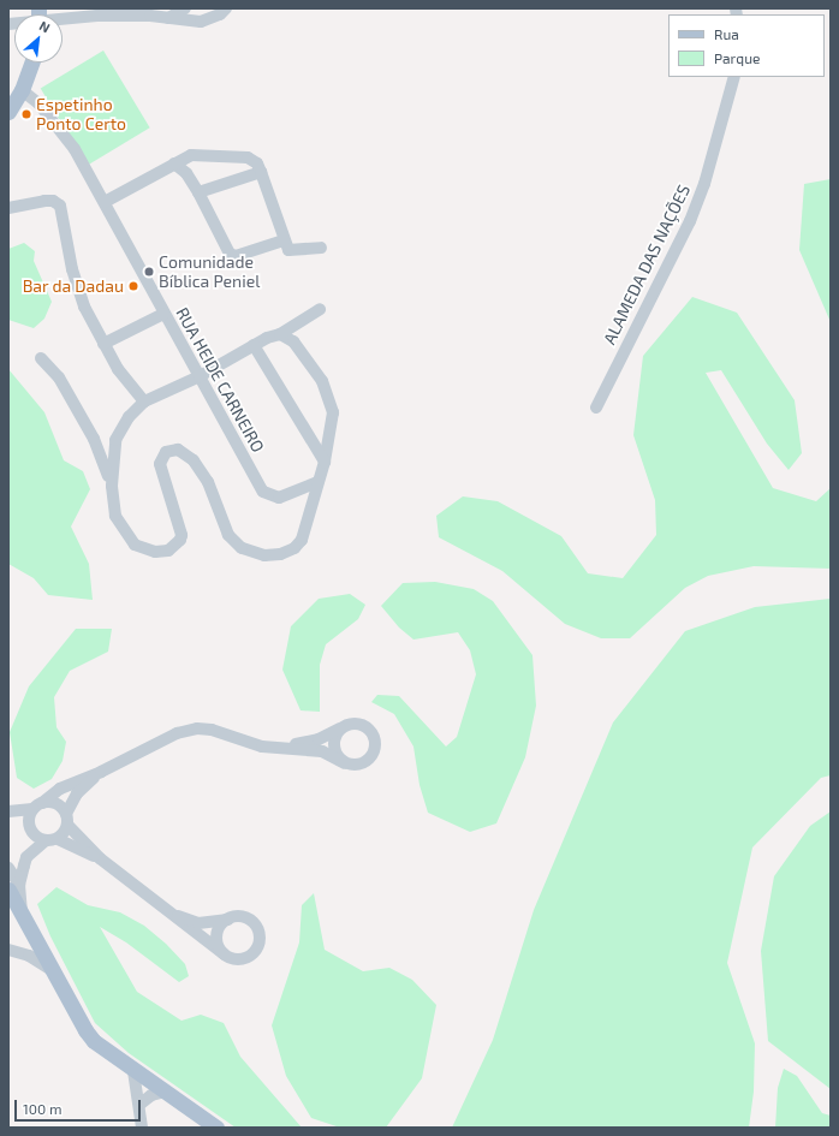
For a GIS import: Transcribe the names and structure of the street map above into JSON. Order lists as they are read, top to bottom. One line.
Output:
{"streets":{"street":["ALAMEDA DAS NAÇÕES","RUA HEIDE CARNEIRO"]},"places":["Espetinho Ponto Certo","Comunidade Bíblica Peniel","Bar da Dadau"],"legend":["Rua","Parque"],"scale_bar":"100 m","north":"top right"}
